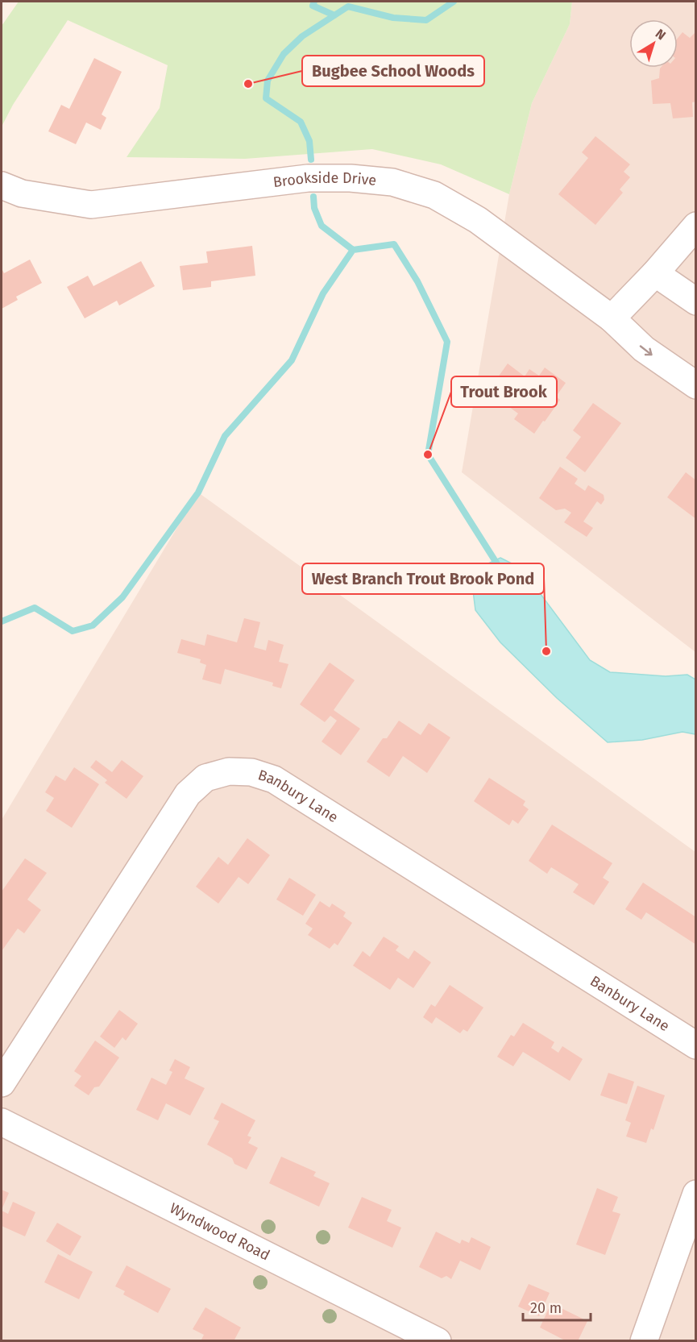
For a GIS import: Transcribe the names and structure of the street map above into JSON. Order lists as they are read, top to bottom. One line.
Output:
{"streets":{"street":["Brookside Drive","Banbury Lane","Wyndwood Road"]},"places":["Bugbee School Woods","Trout Brook","West Branch Trout Brook Pond"],"scale_bar":"20 m","north":"top right"}
